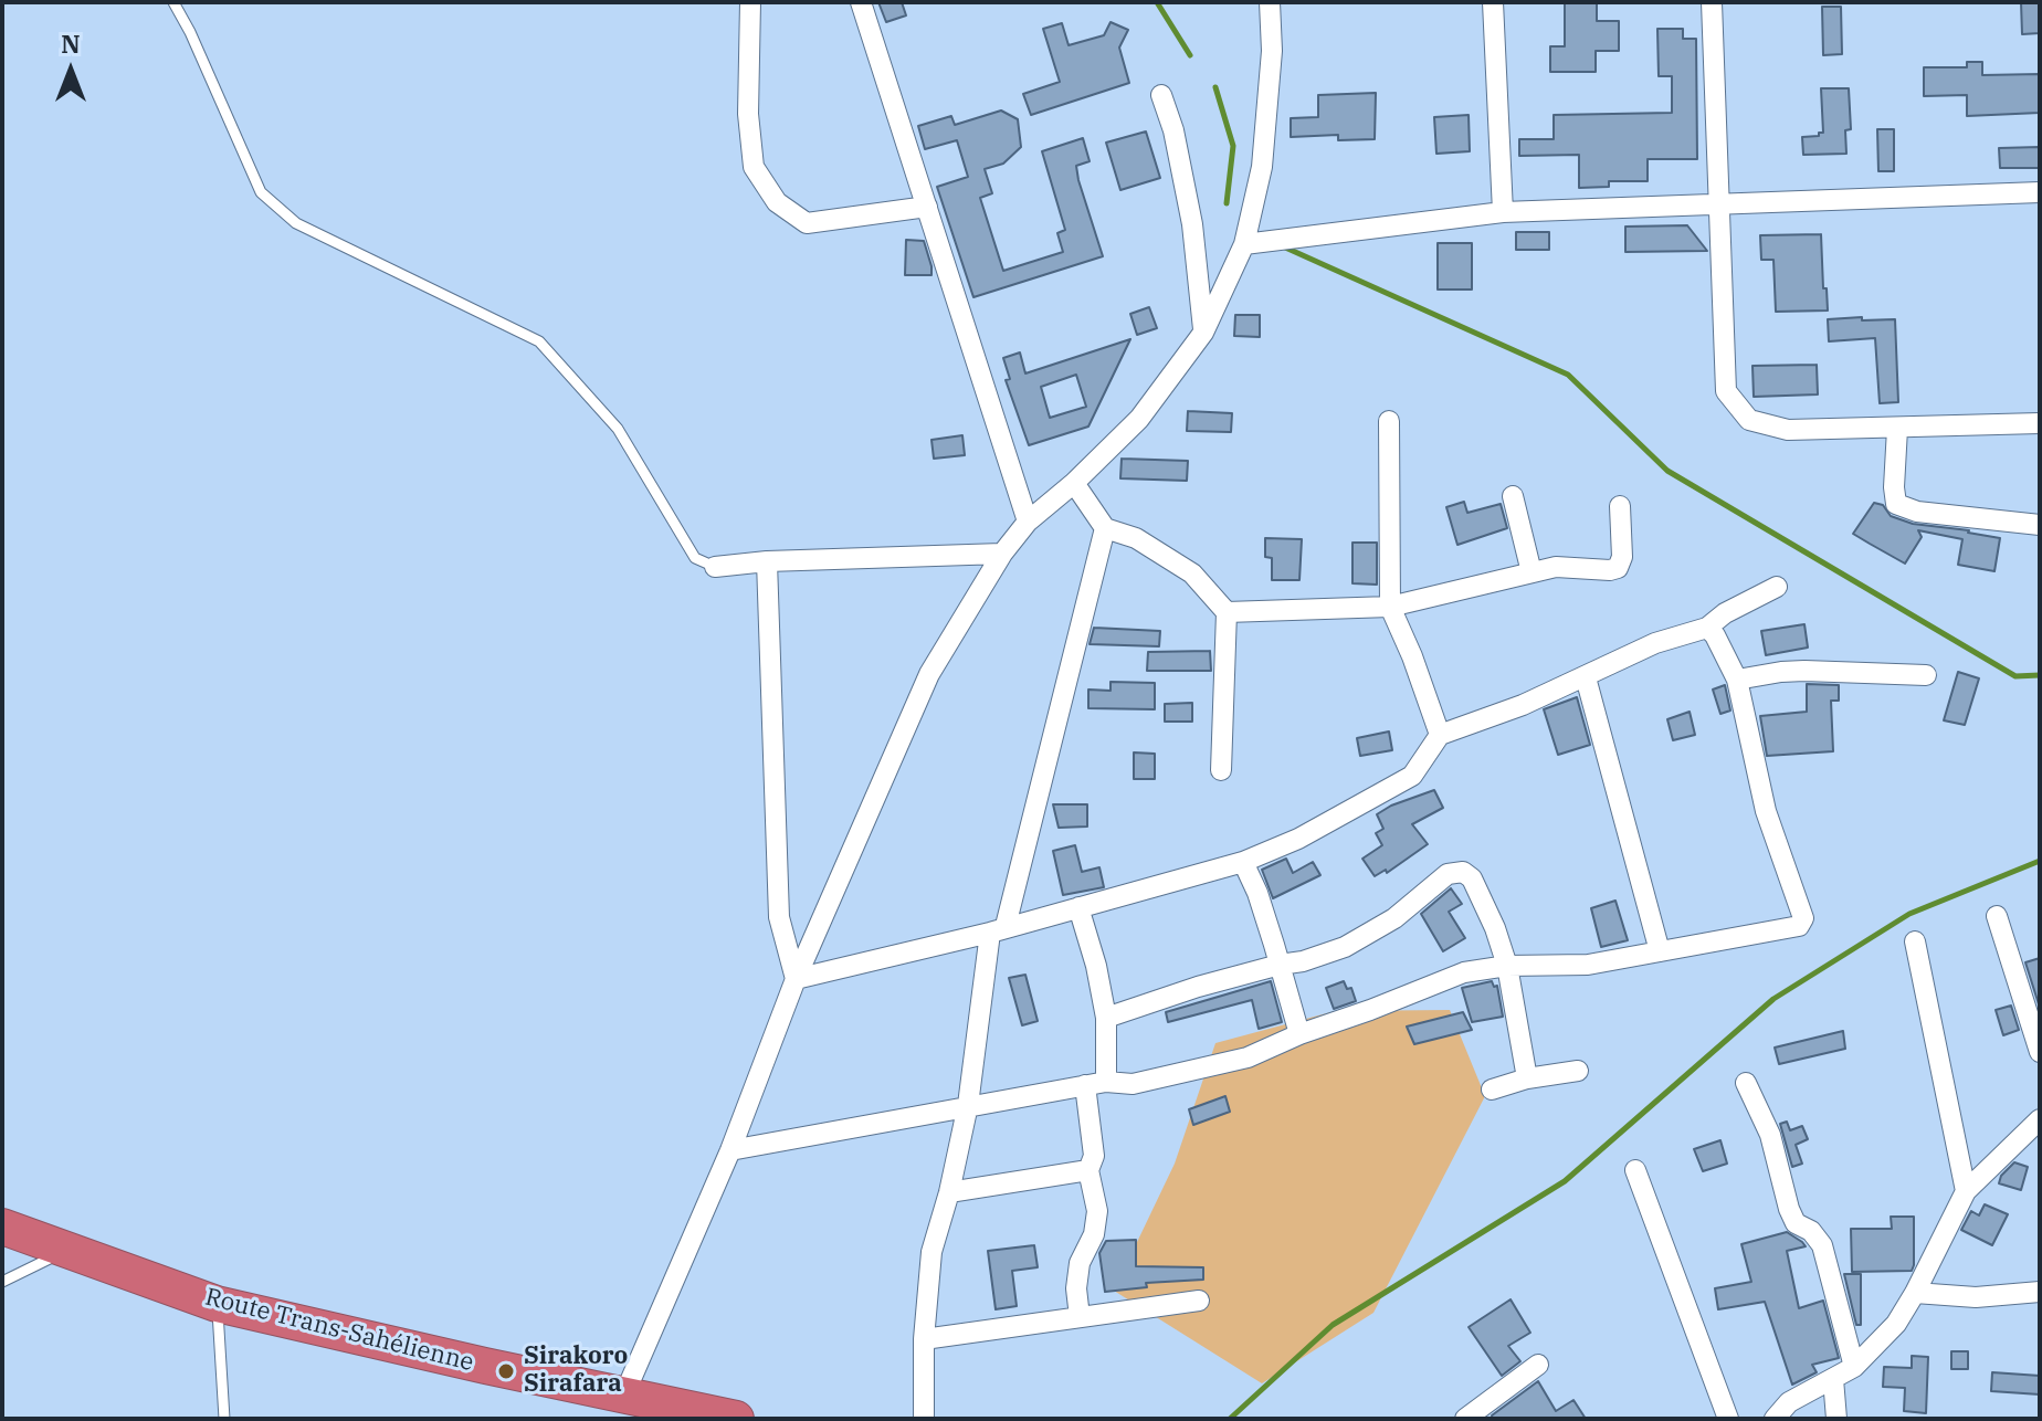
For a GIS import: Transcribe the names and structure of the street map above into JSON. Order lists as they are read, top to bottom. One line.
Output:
{"streets":{"highway":["Route Trans-Sahélienne"]},"places":["Sirakoro Sirafara"],"north":"top"}
